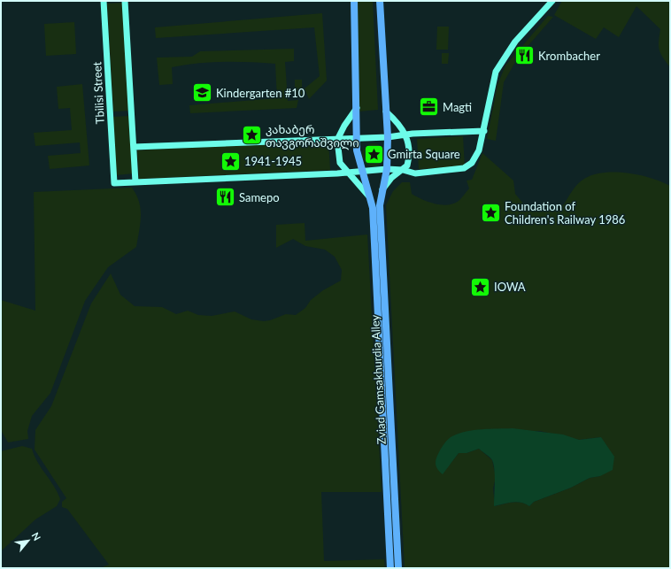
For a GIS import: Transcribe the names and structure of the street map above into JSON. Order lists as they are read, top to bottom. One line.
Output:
{"streets":{"main road":["Tbilisi Street","Zviad Gamsakhurdia Alley"]},"places":{"restaurant":["Krombacher","Samepo"],"school or university":["Kindergarten #10"],"office":["Magti"],"place":["კახაბერ თავგორაშვილი","Gmirta Square","1941-1945","Foundation of Children's Railway 1986","IOWA"]},"north":"top right"}
